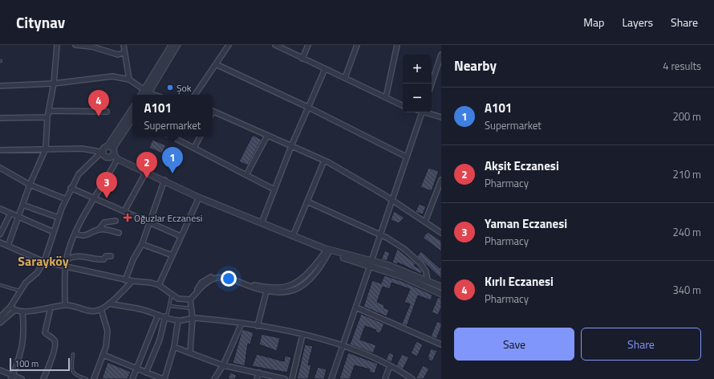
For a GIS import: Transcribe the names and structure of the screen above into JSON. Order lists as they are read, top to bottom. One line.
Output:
{"districts":["Sarayköy"],"places":{"other":["Şok"],"health":["Oğuzlar Eczanesi"]},"scale_bar":"100 m","page":{"header":"Citynav","nav":["Map","Layers","Share"],"heading":["Nearby","4 results"],"map_buttons":["+","−"],"list":[{"mark":"1","name":"A101","note":"Supermarket","value":"200 m"},{"mark":"2","name":"Akşit Eczanesi","note":"Pharmacy","value":"210 m"},{"mark":"3","name":"Yaman Eczanesi","note":"Pharmacy","value":"240 m"},{"mark":"4","name":"Kırlı Eczanesi","note":"Pharmacy","value":"340 m"}],"pins":["4","1","2","3"],"popup":["A101","Supermarket"],"buttons":["Save","Share"],"scale":"100 m"}}
